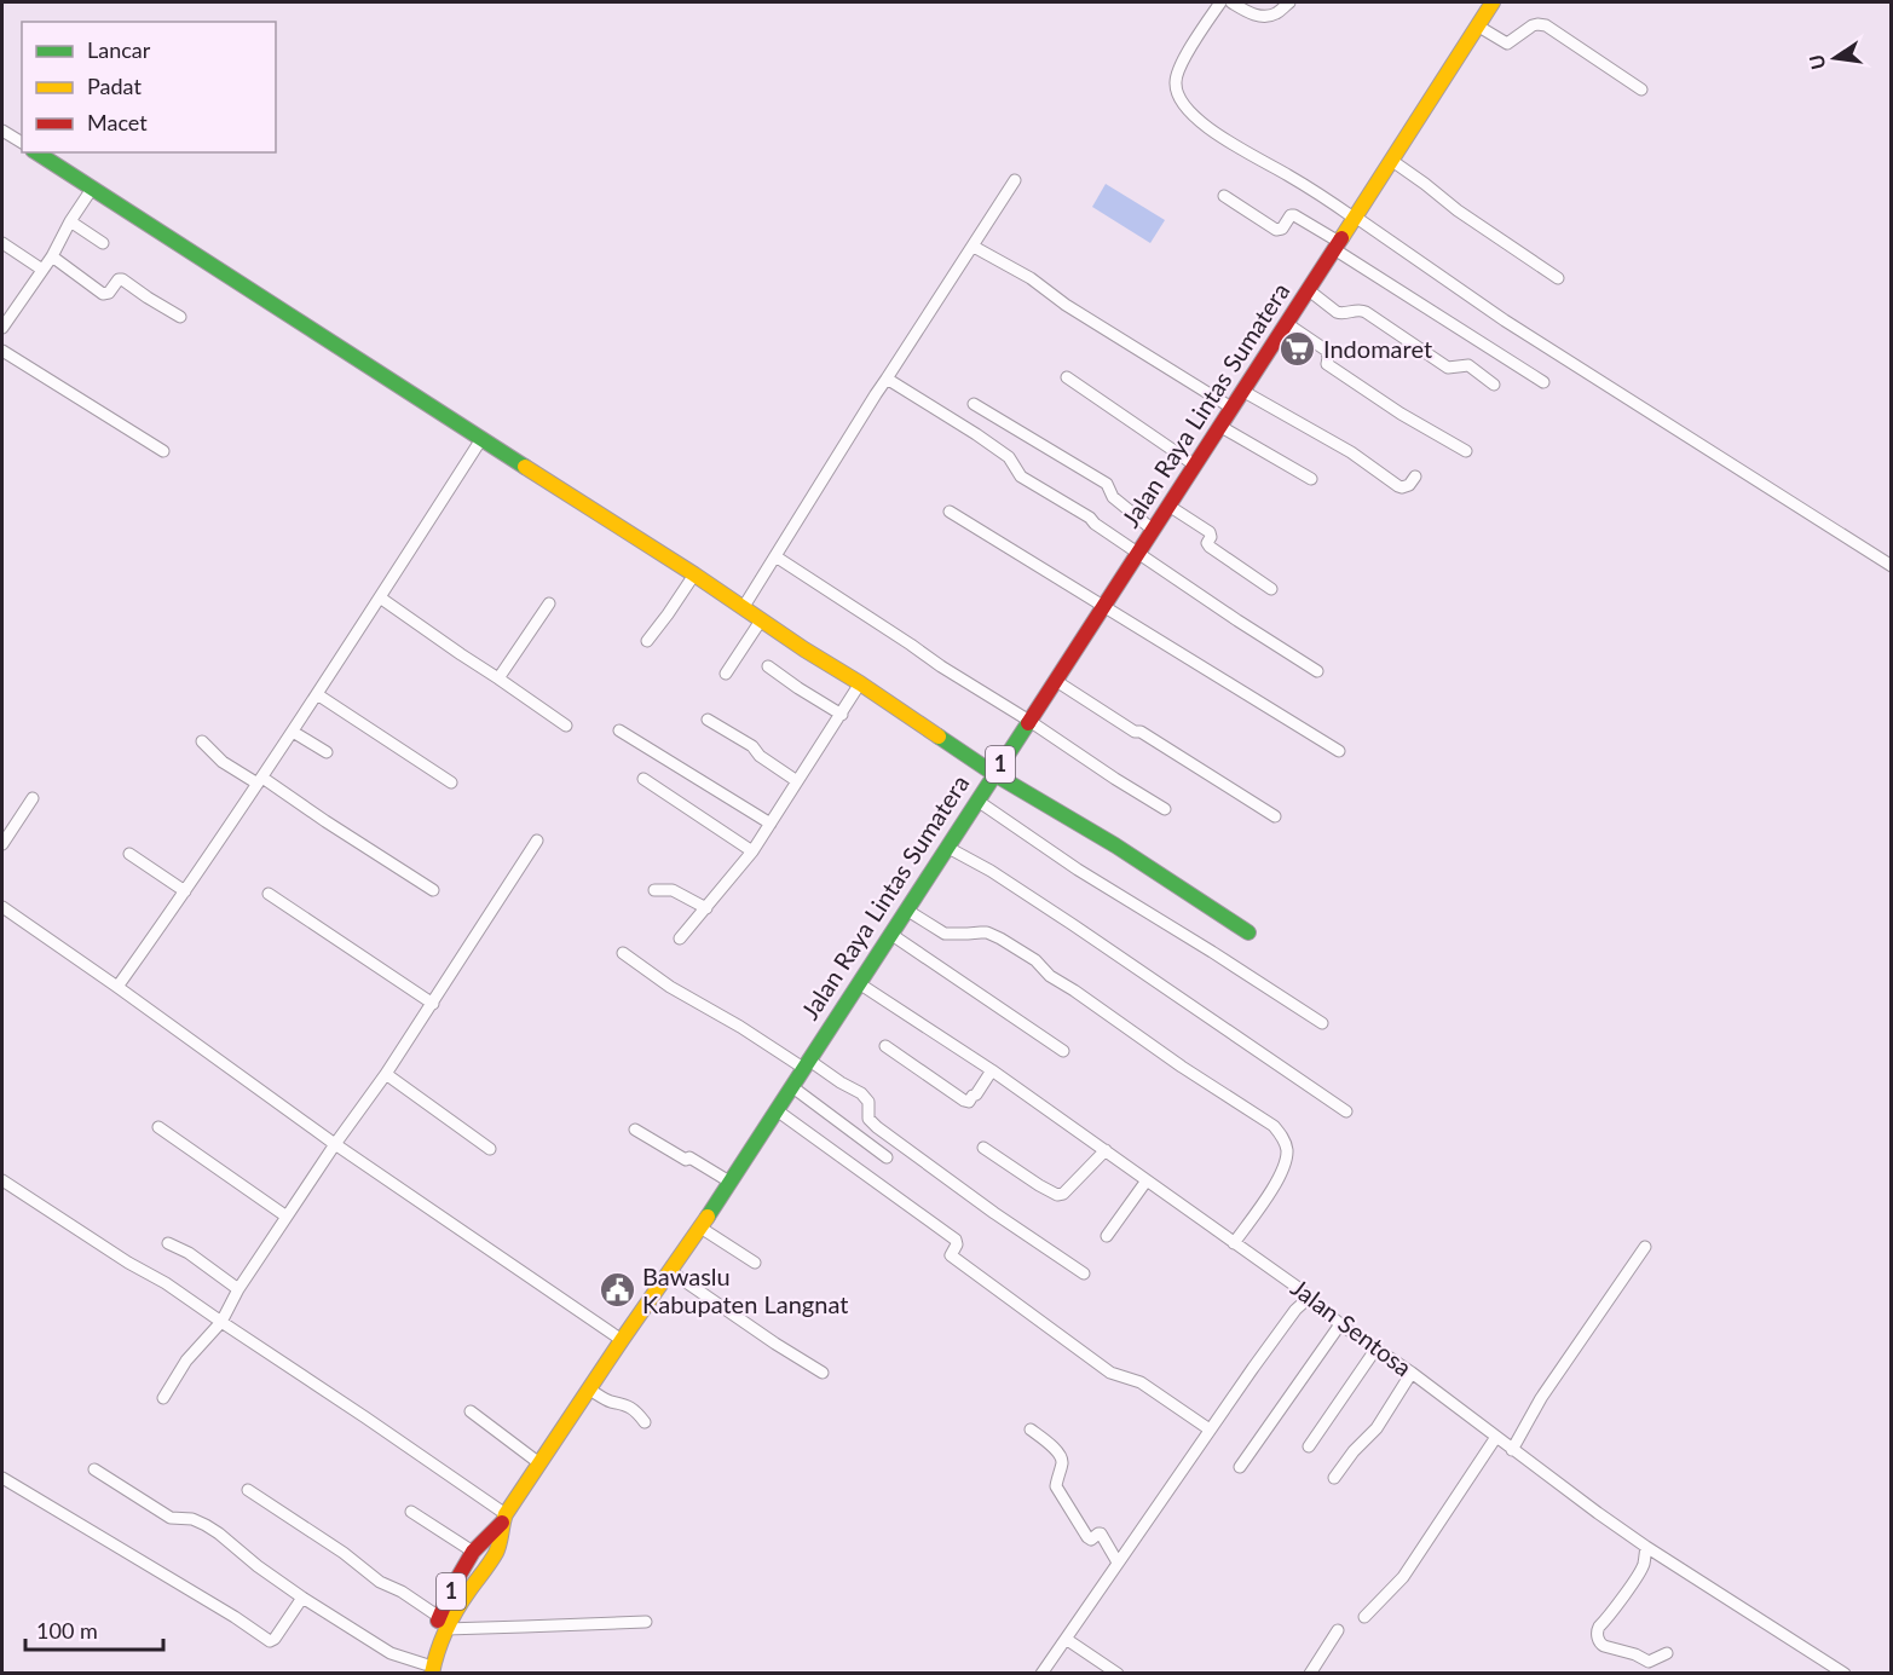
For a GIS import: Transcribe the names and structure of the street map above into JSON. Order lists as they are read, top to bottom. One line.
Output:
{"streets":{"main road":["Jalan Raya Lintas Sumatera","1"],"street":["Jalan Sentosa"]},"crossings":[["Jalan Raya Lintas Sumatera","Jalan Sentosa"]],"places":{"supermarket":["Indomaret"],"public building":["Bawaslu Kabupaten Langnat"]},"legend":["Lancar","Padat","Macet"],"scale_bar":"100 m","north":"left"}
